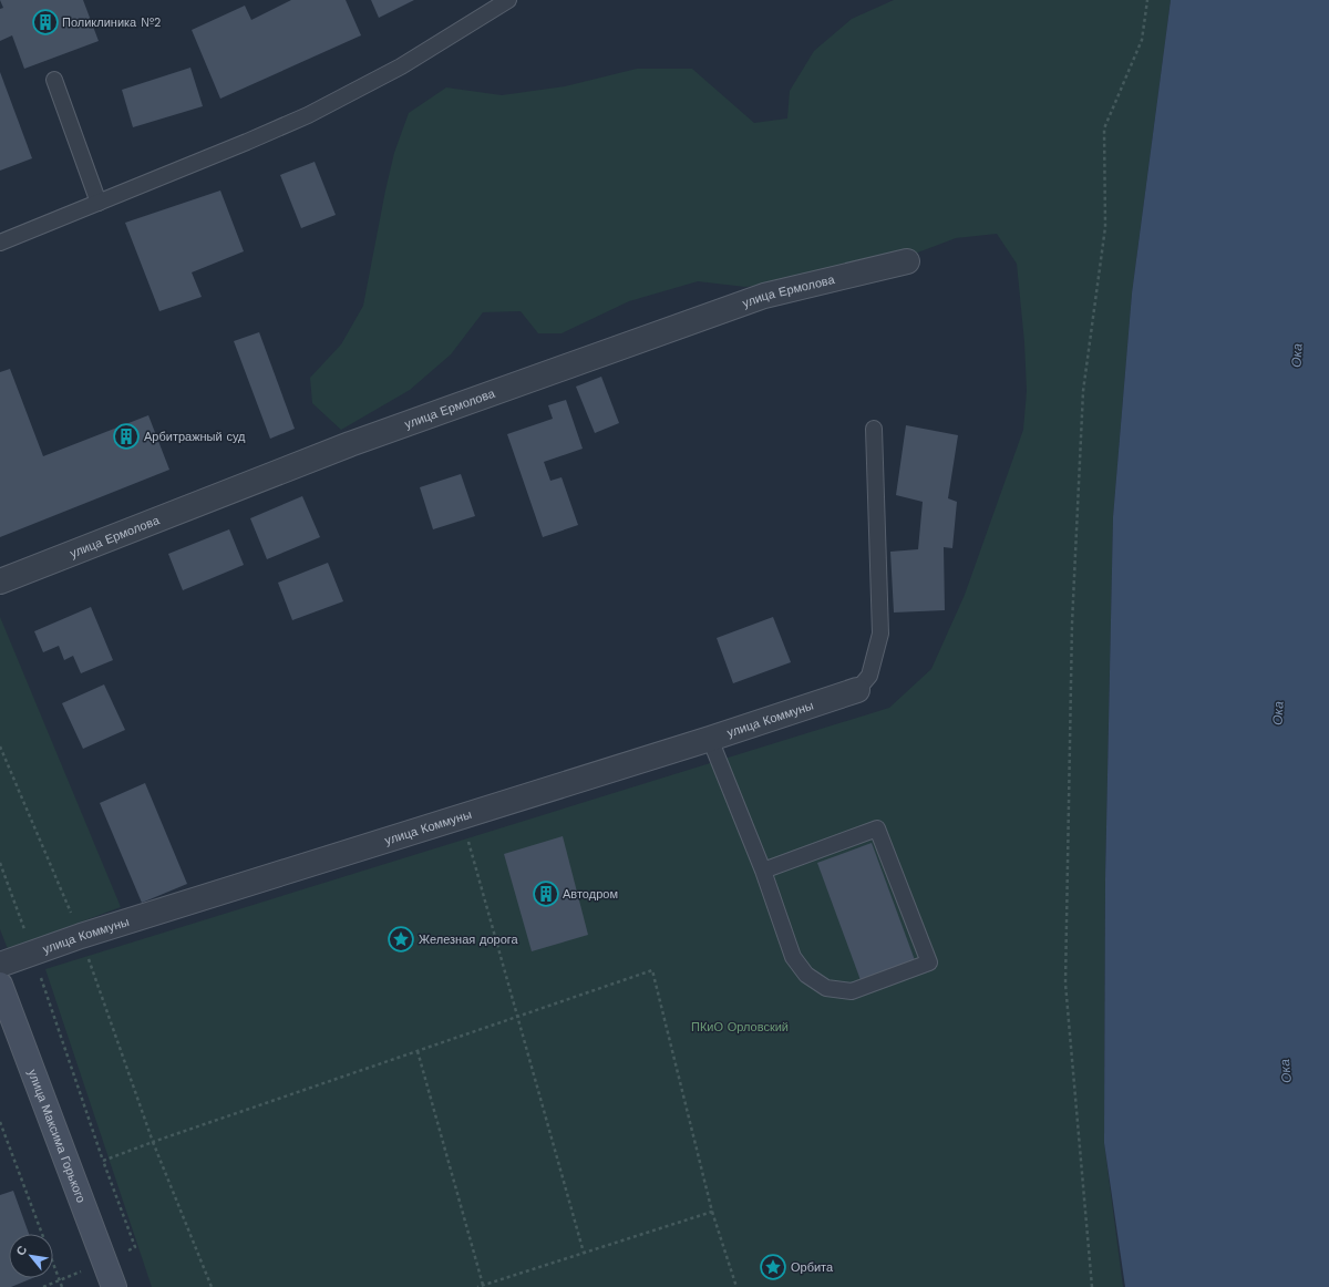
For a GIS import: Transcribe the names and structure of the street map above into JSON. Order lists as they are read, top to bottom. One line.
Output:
{"streets":{"main road":["улица Максима Горького"],"street":["улица Ермолова","улица Коммуны"]},"water":["Ока"],"parks":["ПКиО Орловский"],"places":{"building":["Поликлиника №2","Арбитражный суд","Автодром"],"place":["Железная дорога","Орбита"]},"north":"top left"}
